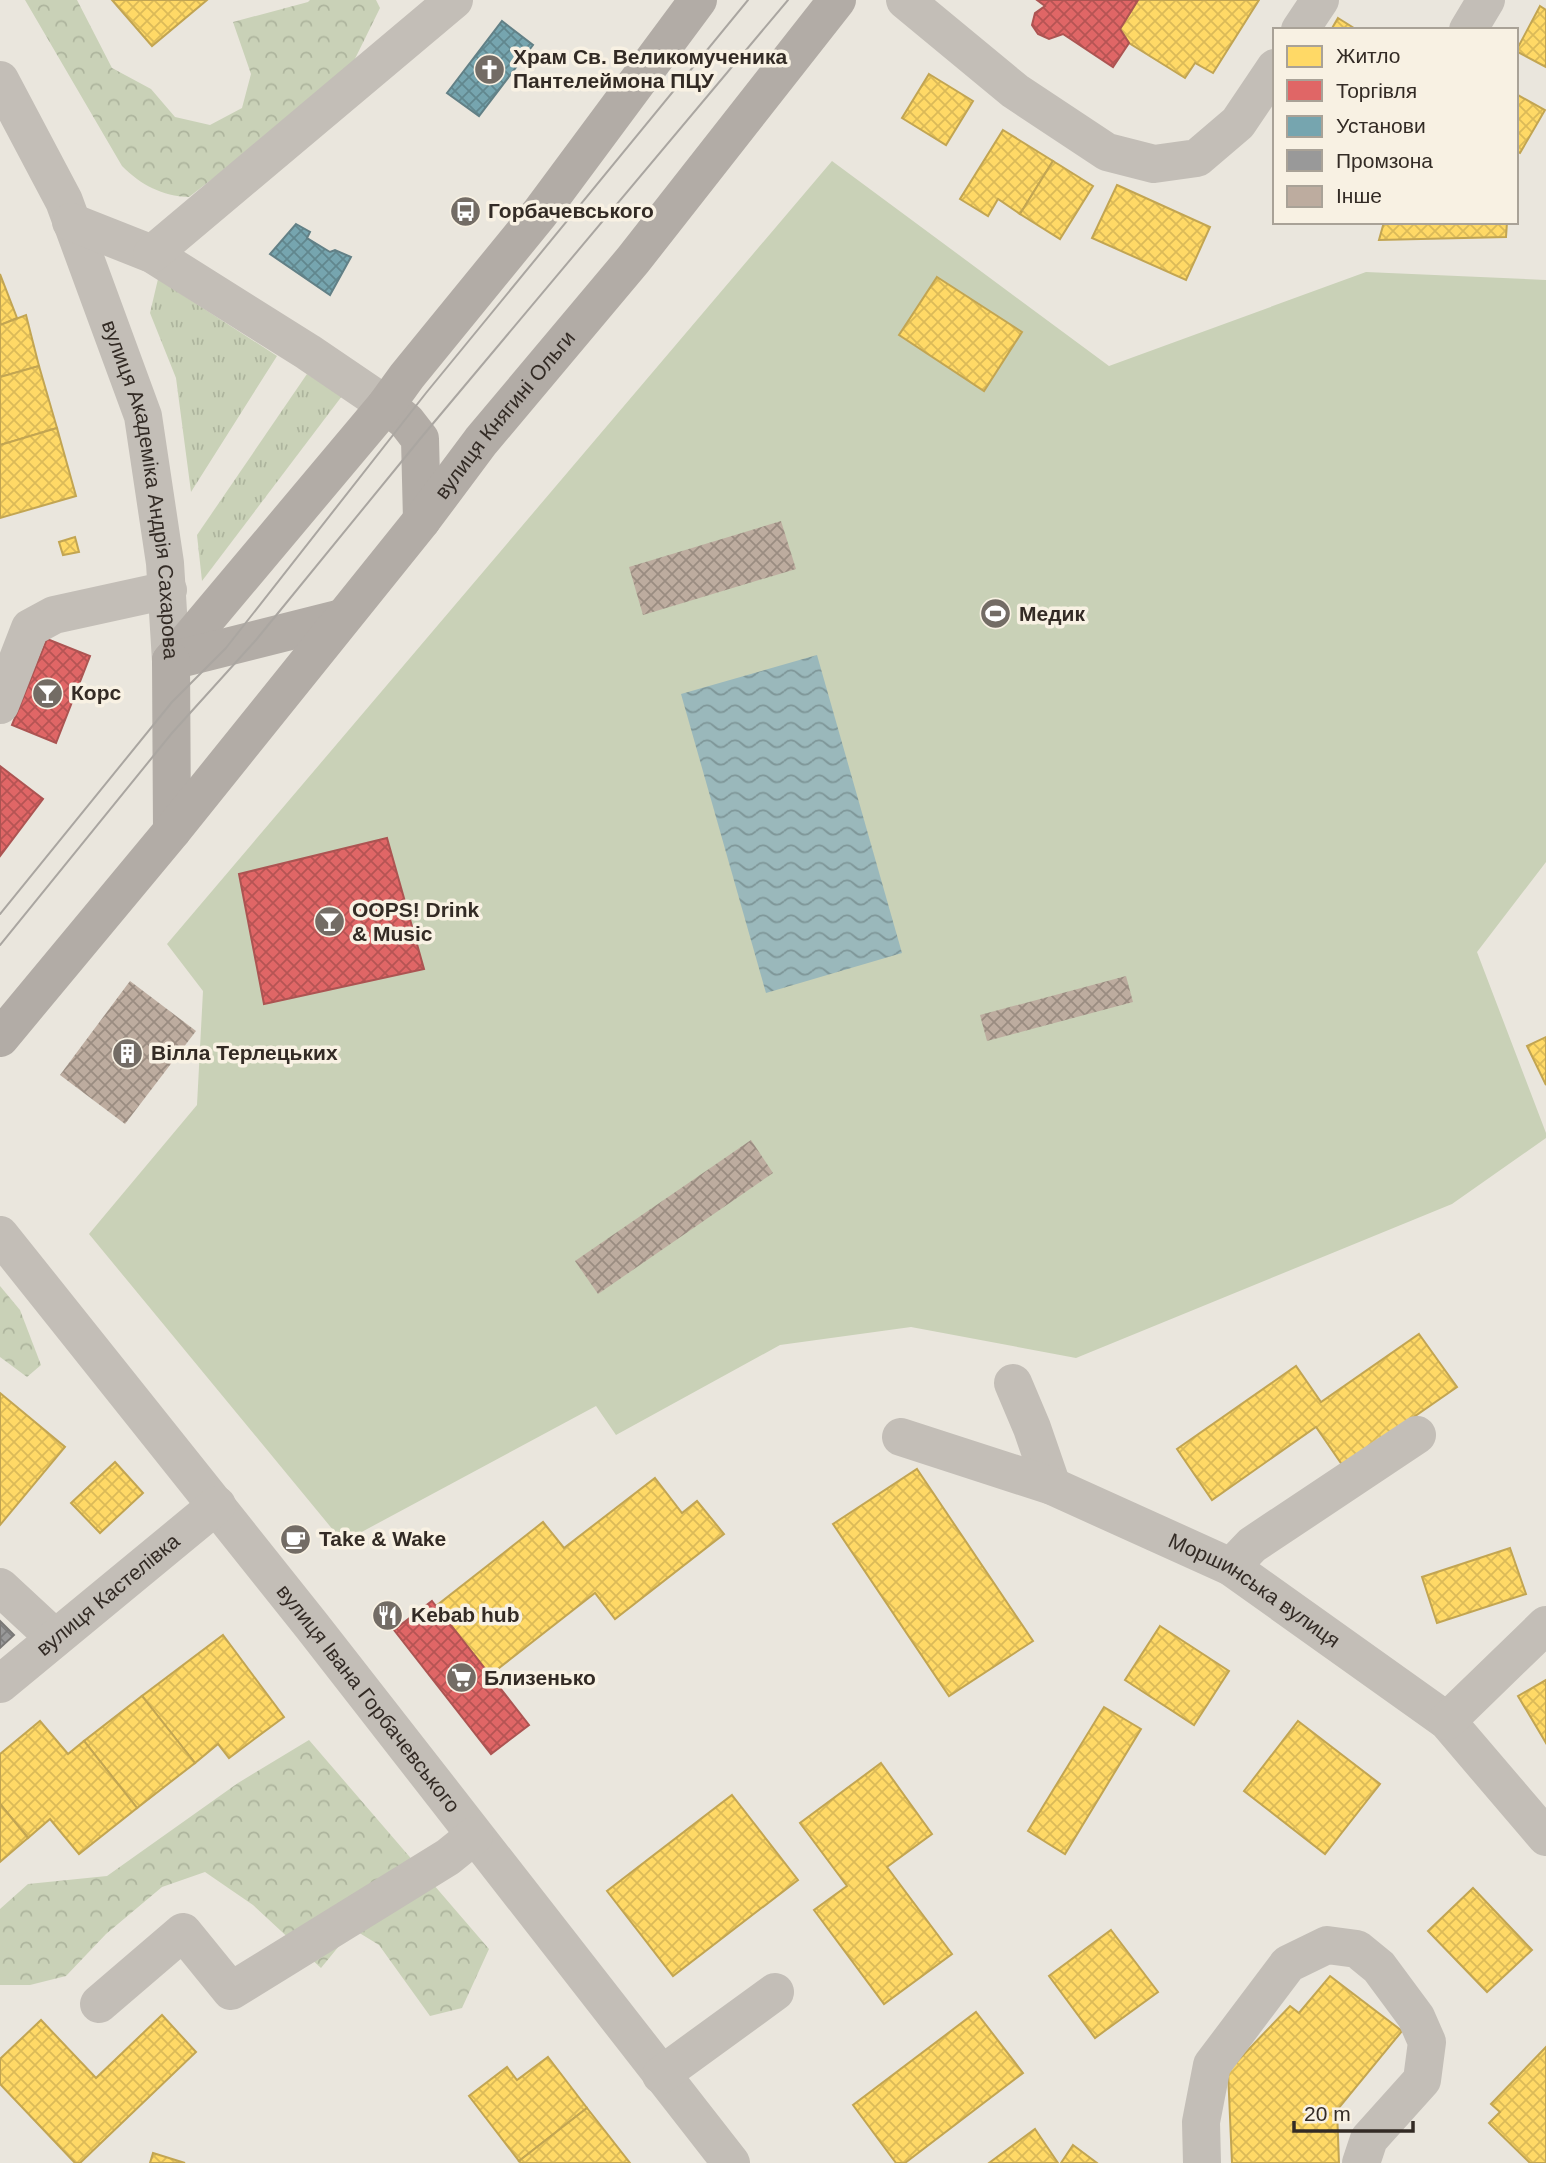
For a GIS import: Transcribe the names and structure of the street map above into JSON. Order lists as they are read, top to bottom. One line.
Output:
{"streets":{"main road":["вулиця Княгині Ольги","вулиця Академіка Андрія Сахарова"],"street":["Моршинська вулиця","вулиця Кастелівка","вулиця Івана Горбачевського"]},"crossings":[["вулиця Княгині Ольги","вулиця Академіка Андрія Сахарова"],["вулиця Кастелівка","вулиця Івана Горбачевського"]],"places":{"church":["Храм Св. Великомученика Пантелеймона ПЦУ"],"bus stop":["Горбачевського"],"sports":["Медик"],"bar":["Корс","OOPS! Drink & Music"],"building":["Вілла Терлецьких"],"cafe":["Take & Wake"],"restaurant":["Kebab hub"],"supermarket":["Близенько"]},"legend":["Житло","Торгівля","Установи","Промзона","Інше"],"scale_bar":"20 m"}
